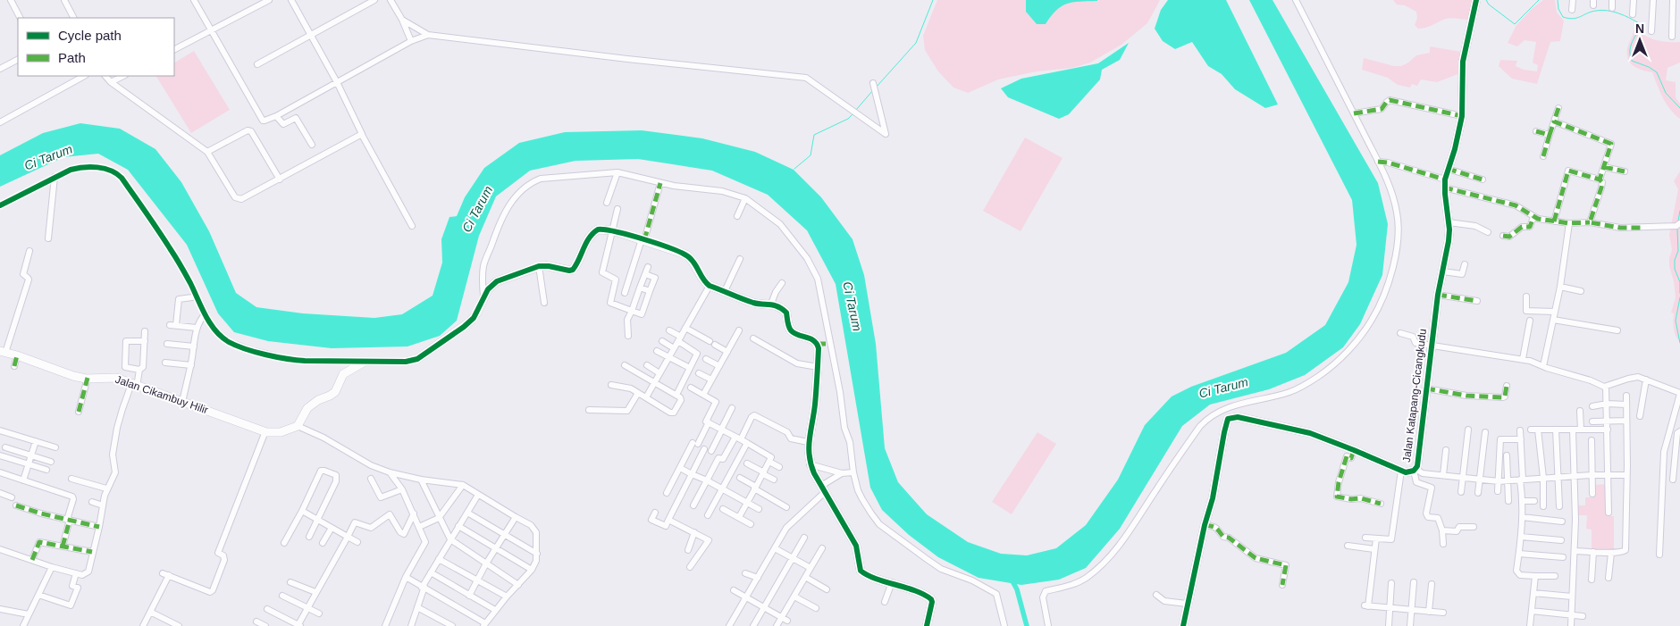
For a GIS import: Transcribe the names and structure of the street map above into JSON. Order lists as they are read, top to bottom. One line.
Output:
{"streets":{"street":["Jalan Cikambuy Hilir","Jalan Katapang-Cicangkudu"]},"water":["Ci Tarum"],"legend":["Cycle path","Path"],"north":"top"}
